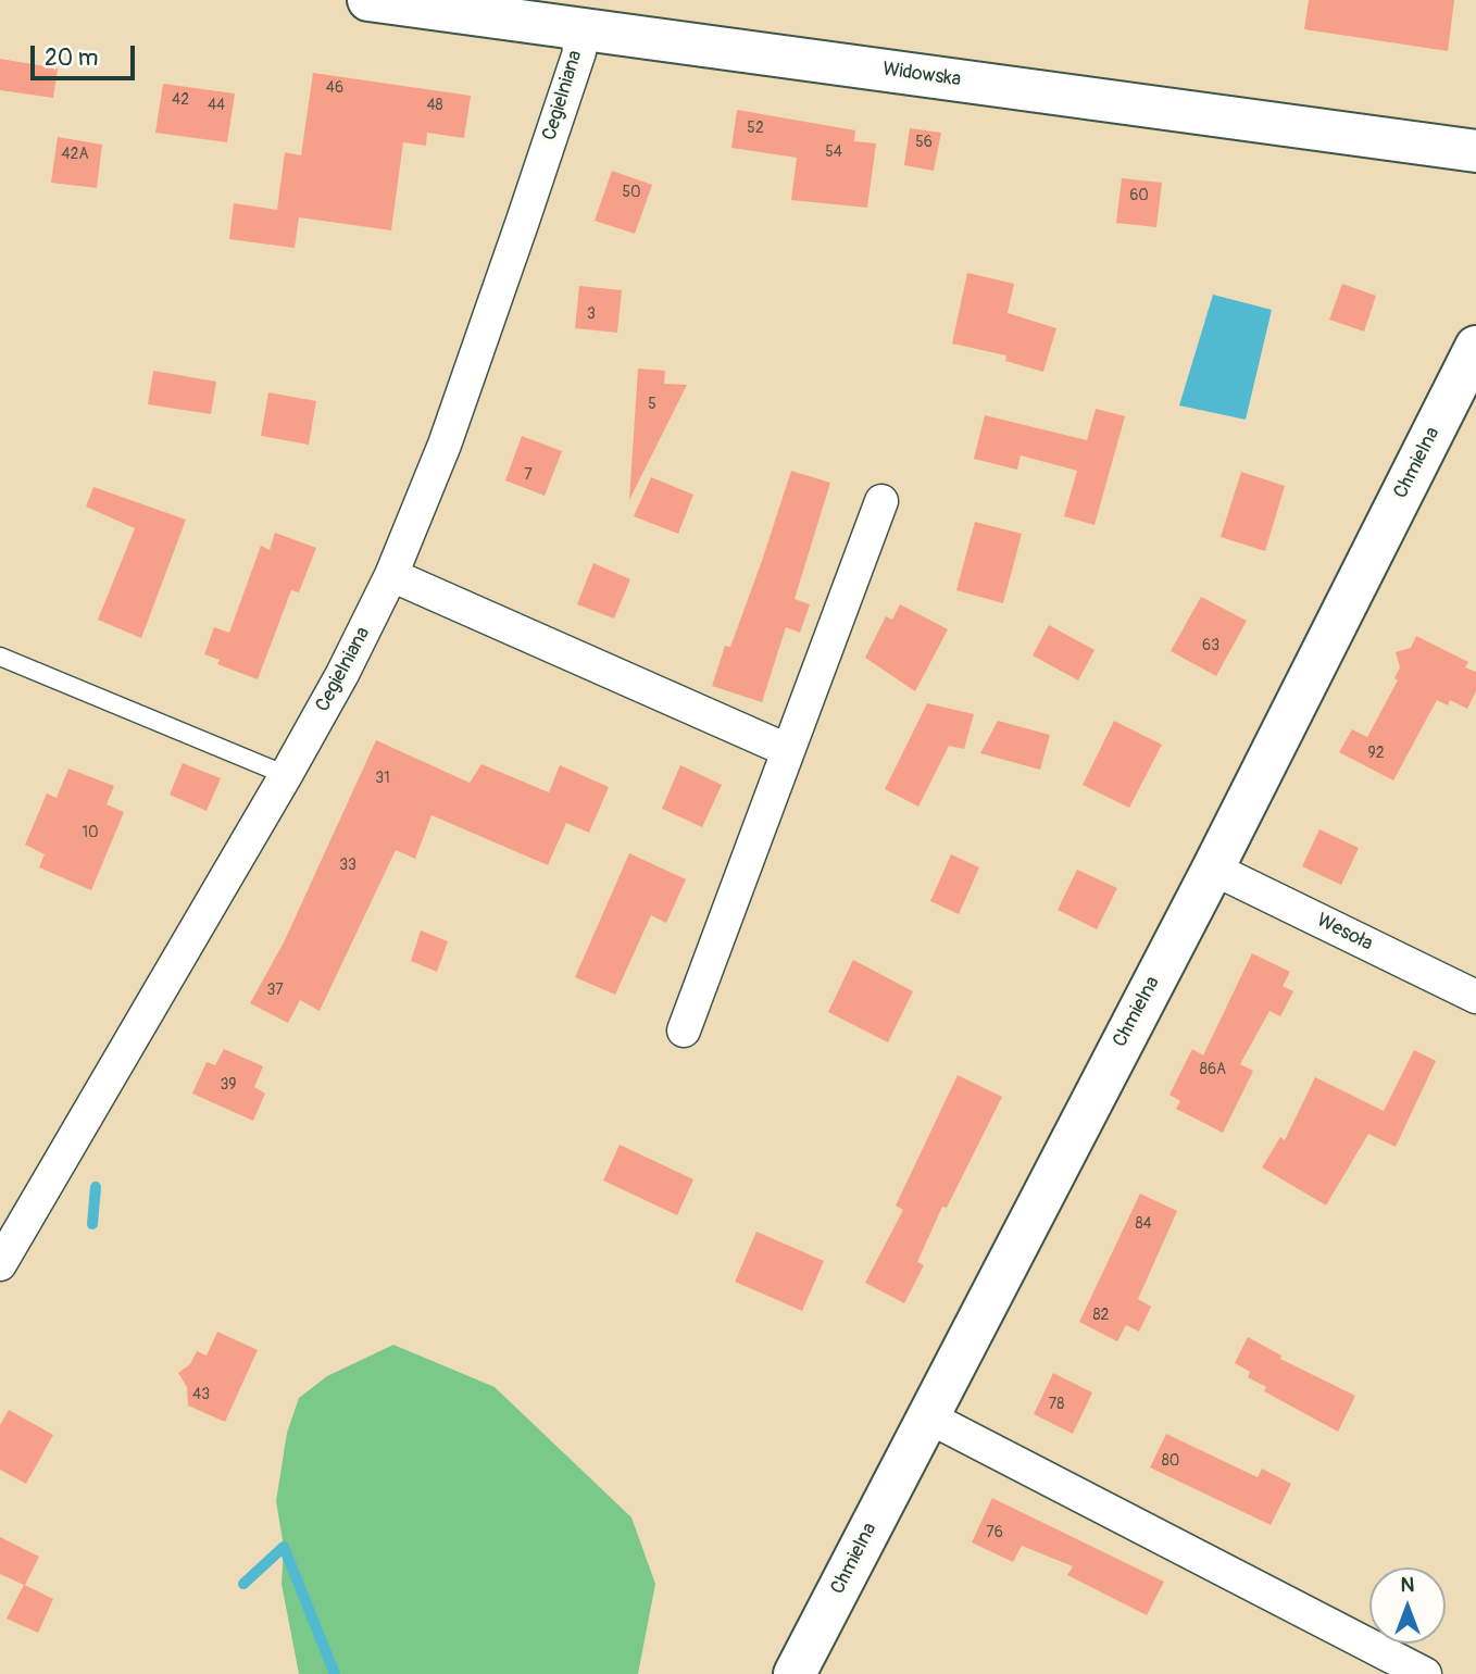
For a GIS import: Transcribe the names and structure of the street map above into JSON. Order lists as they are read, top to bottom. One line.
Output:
{"streets":{"street":["Widowska","Cegielniana","Chmielna","Wesoła"]},"crossings":[["Widowska","Cegielniana"],["Chmielna","Wesoła"]],"house_numbers":["46","42","44","48","52","56","54","42A","50","60","3","5","7","63","92","31","10","33","37","86A","39","84","82","43","78","80","76"],"scale_bar":"20 m","north":"top"}
